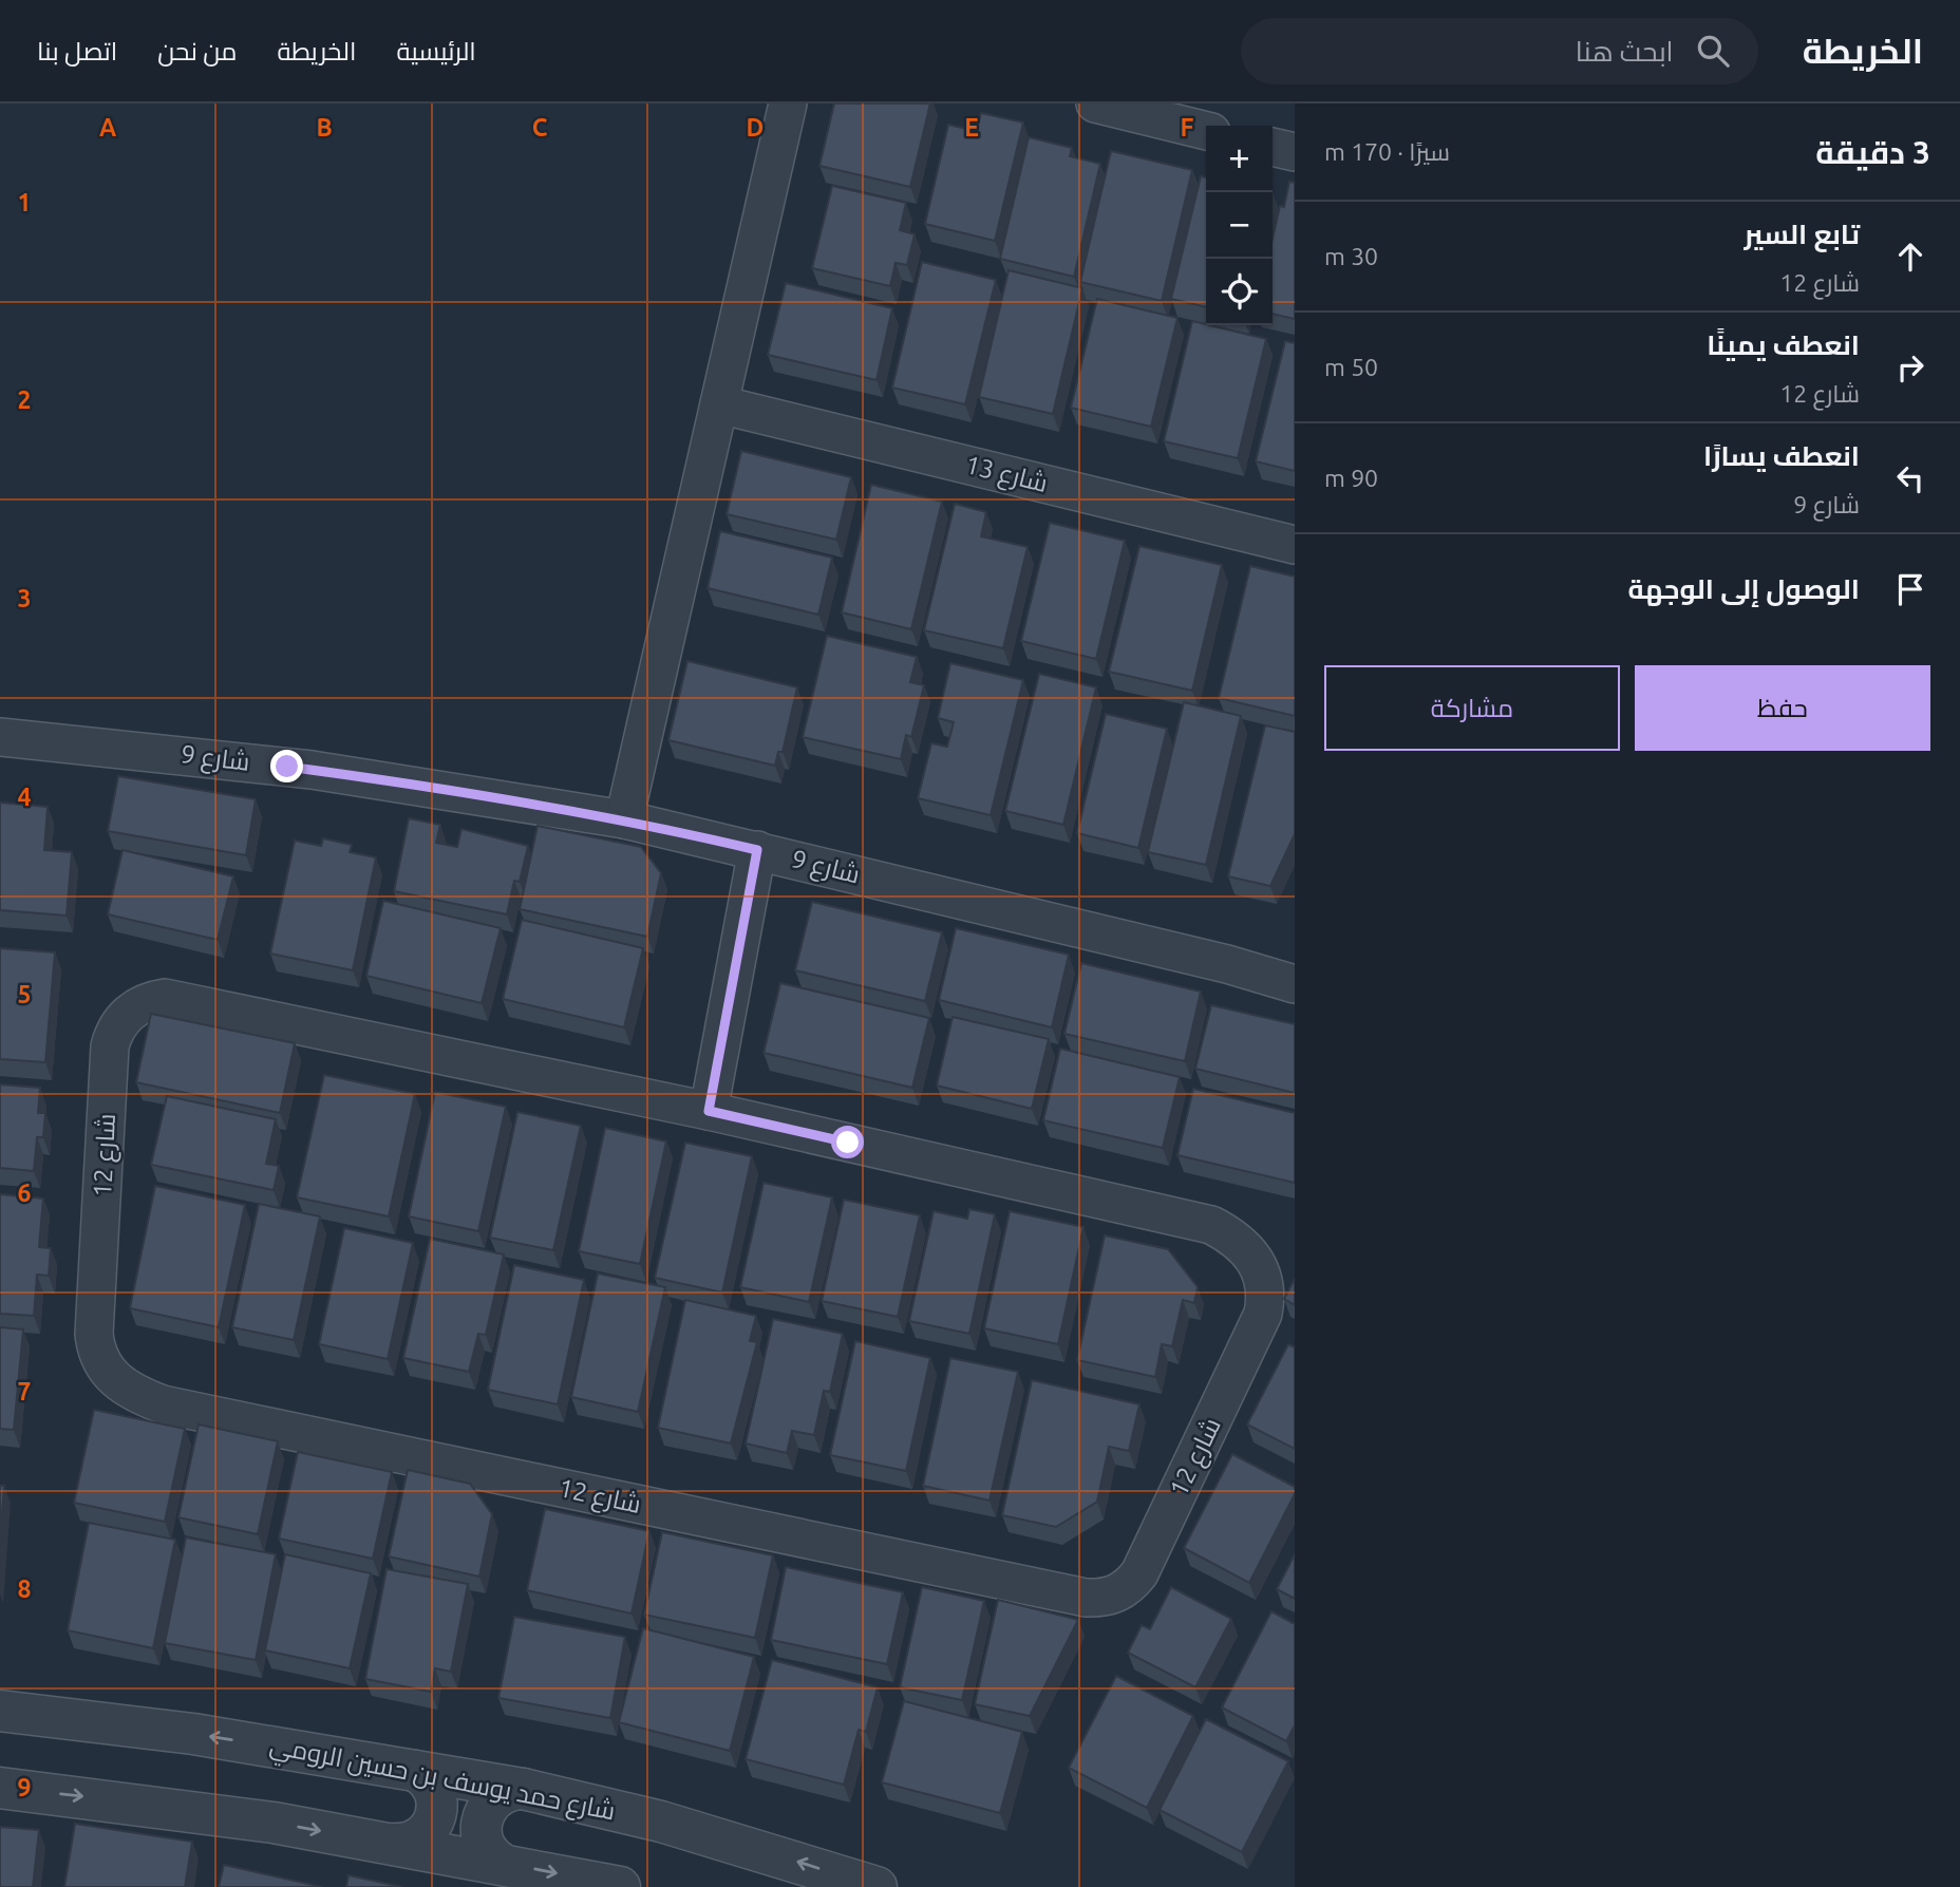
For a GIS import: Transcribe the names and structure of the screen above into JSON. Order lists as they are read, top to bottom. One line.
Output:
{"streets":{"street":["شارع 13","شارع 9","شارع 12","شارع حمد يوسف بن حسين الرومي"]},"page":{"header":"الخريطة","search":"ابحث هنا","nav":["الرئيسية","الخريطة","من نحن","اتصل بنا"],"heading":["3 دقيقة","سيرًا · 170 m"],"map_buttons":["+","−"],"list":[["تابع السير","شارع 12","30 m"],["انعطف يمينًا","شارع 12","50 m"],["انعطف يسارًا","شارع 9","90 m"],"الوصول إلى الوجهة"],"buttons":["حفظ","مشاركة"]},"grid":{"columns":["A","B","C","D","E","F"],"rows":["1","2","3","4","5","6","7","8","9"]}}
